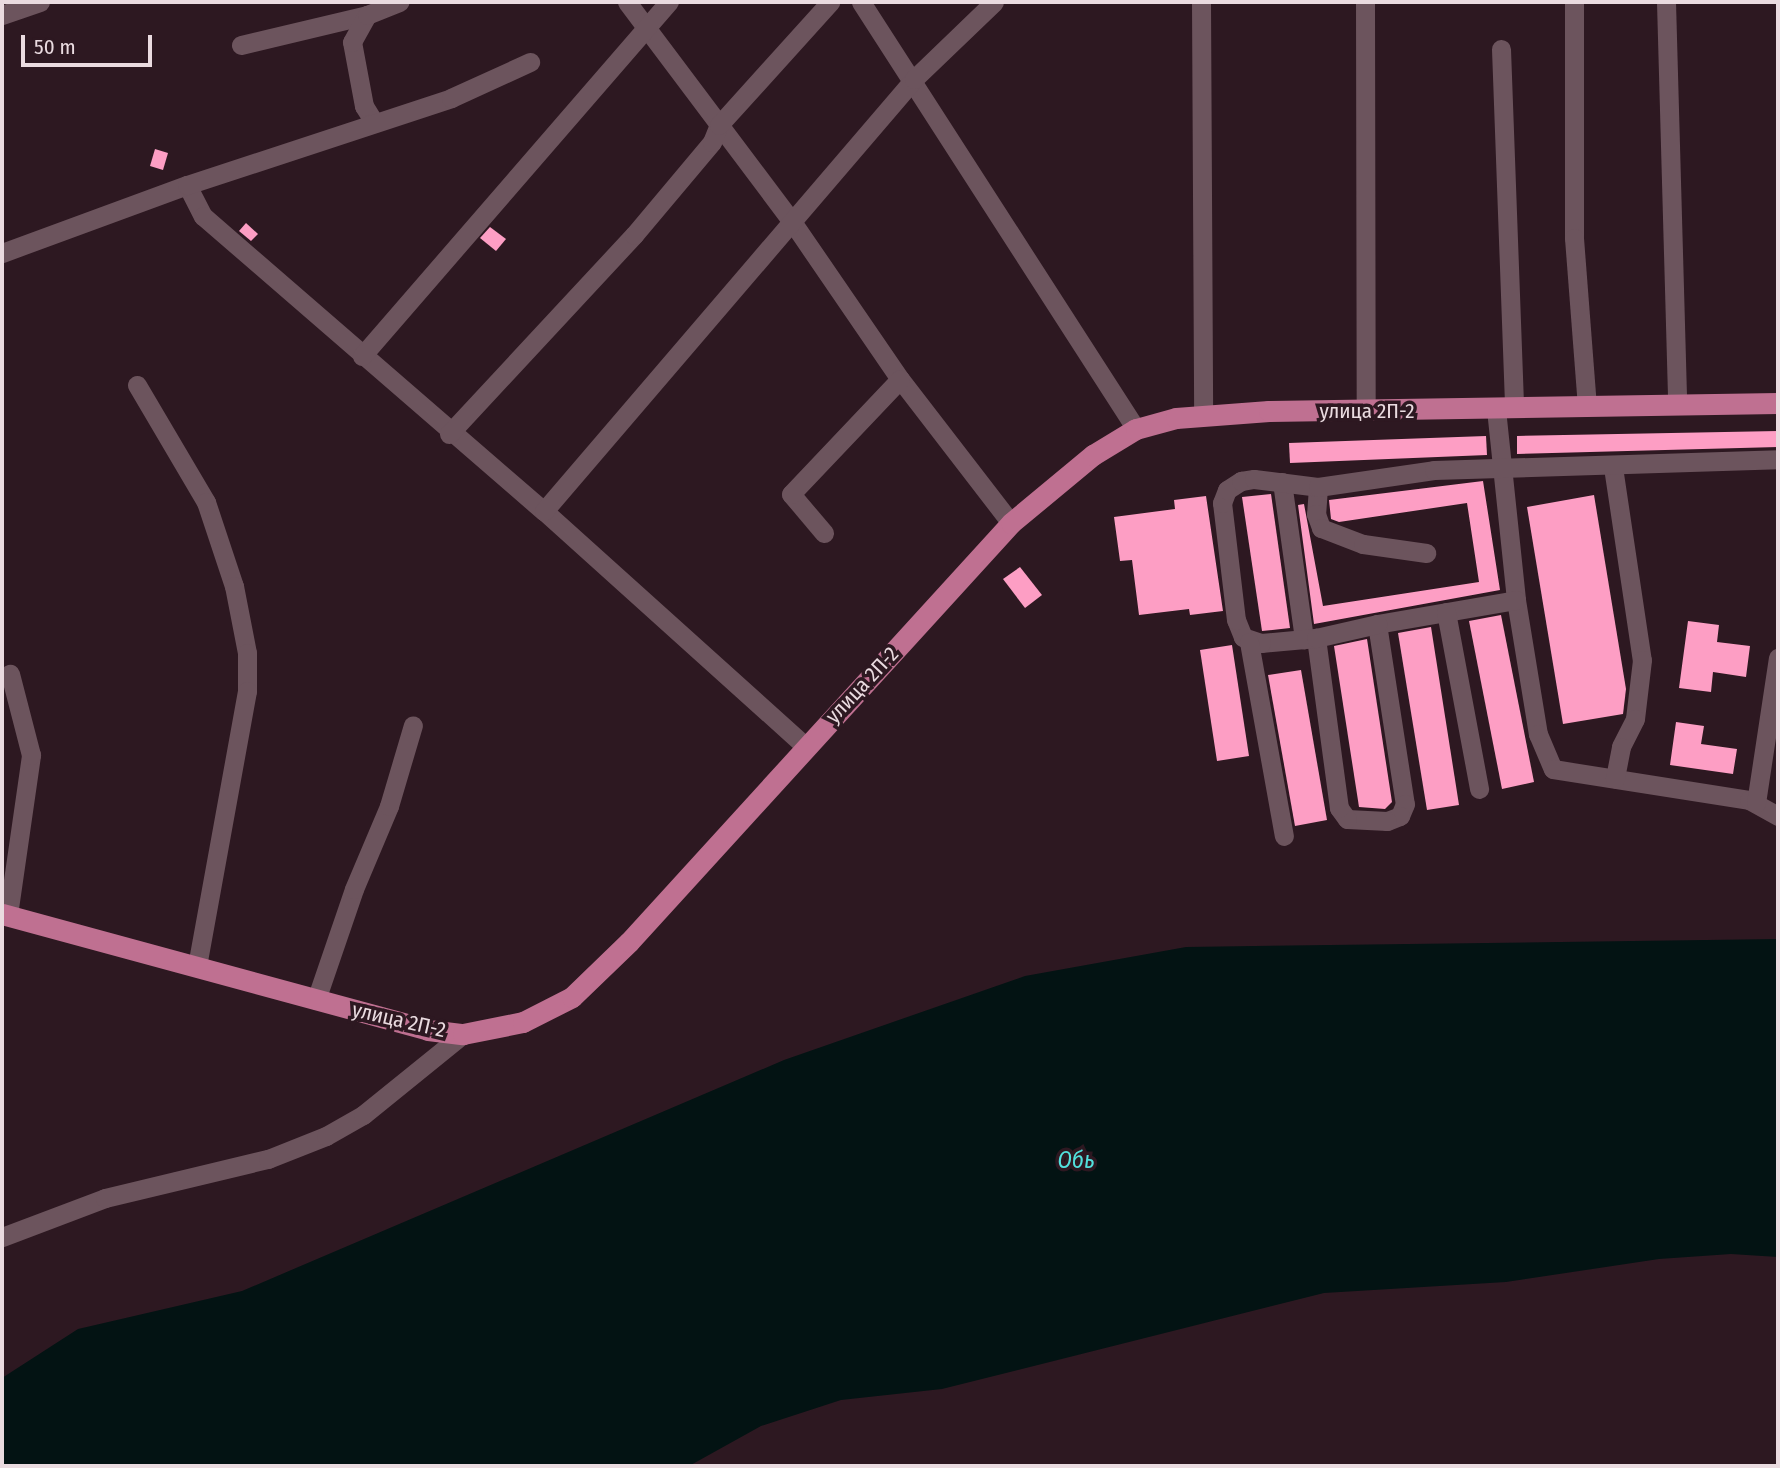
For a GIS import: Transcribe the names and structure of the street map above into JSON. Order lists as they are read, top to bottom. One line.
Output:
{"streets":{"main road":["улица 2П-2"]},"water":["Обь"],"scale_bar":"50 m"}
